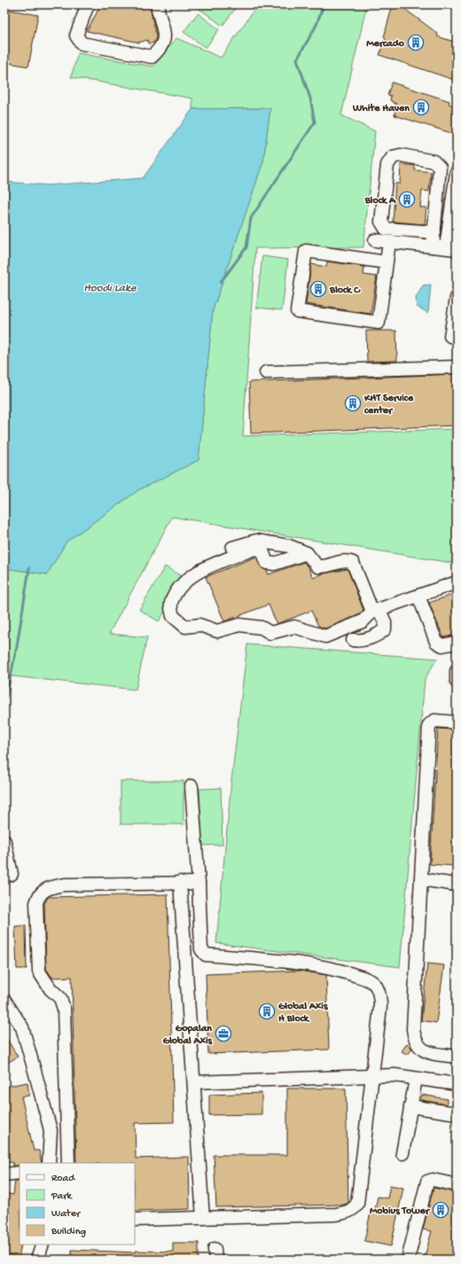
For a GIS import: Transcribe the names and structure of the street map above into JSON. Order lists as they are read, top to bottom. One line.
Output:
{"water":["Hoodi Lake"],"places":{"building":["Mercado","White Haven","Block A","Block C","KHT Service center","Global Axis H Block","Mobius Tower"],"office":["Gopalan Global Axis"]},"legend":["Road","Park","Water","Building"]}
